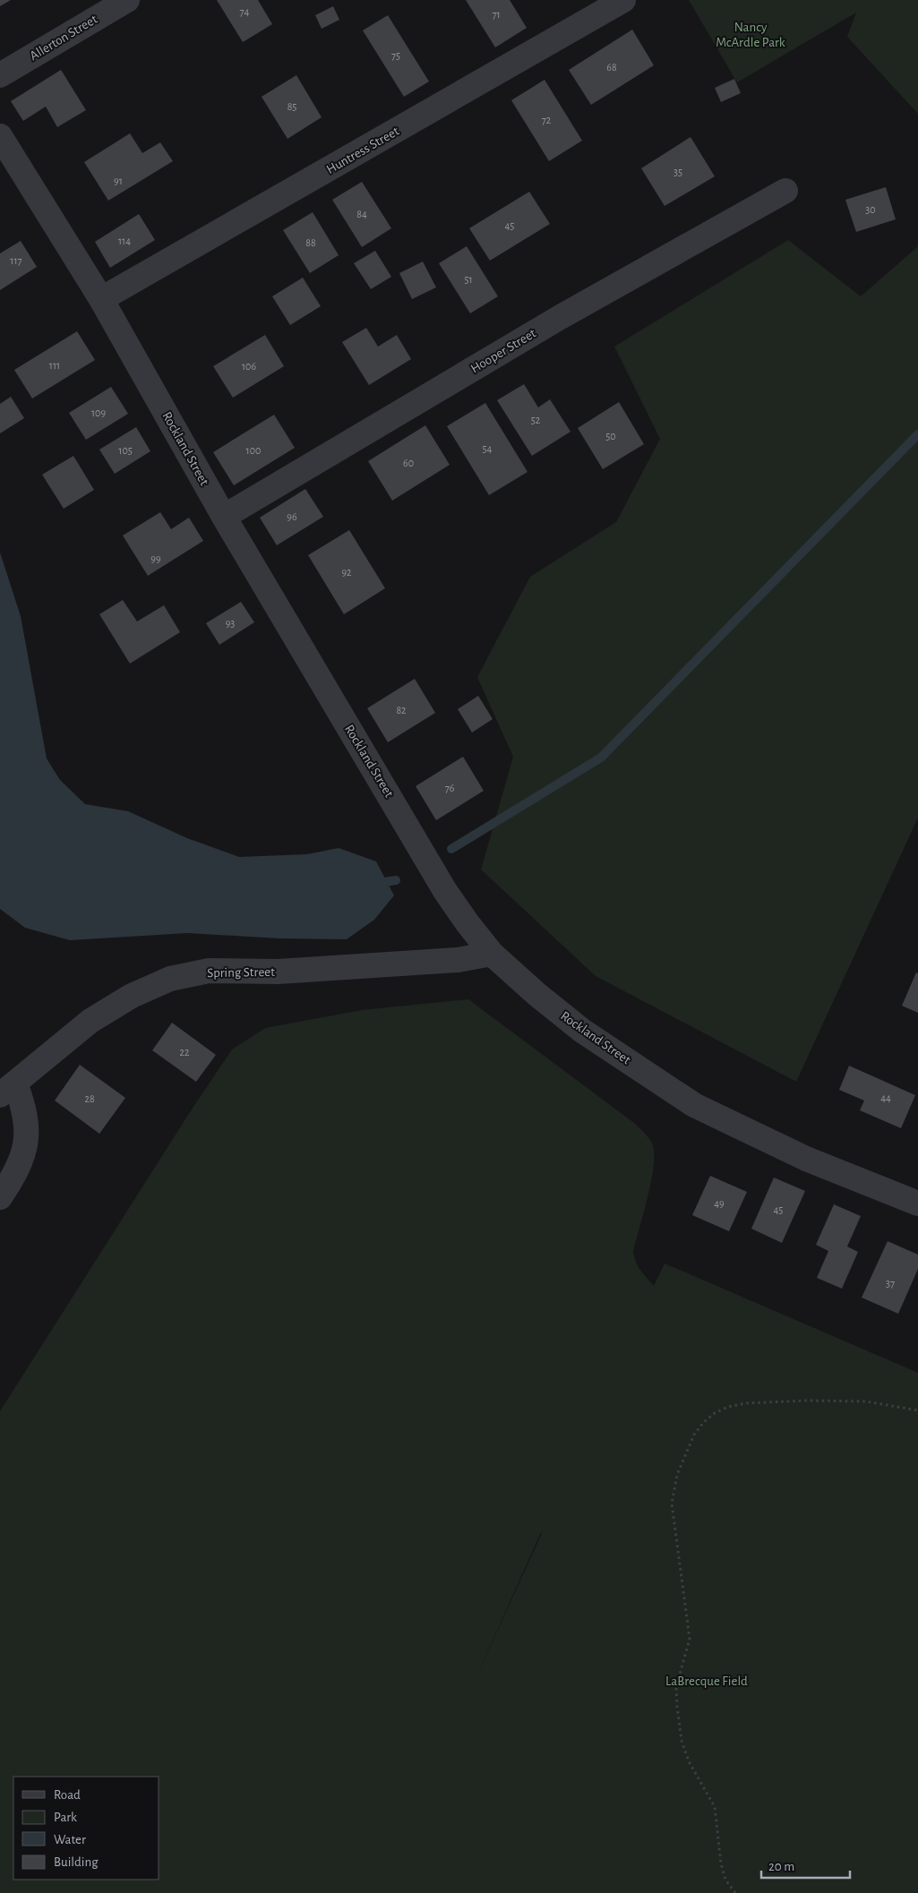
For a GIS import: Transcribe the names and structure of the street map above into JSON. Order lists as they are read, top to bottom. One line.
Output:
{"streets":{"street":["Allerton Street","Huntress Street","Hooper Street","Rockland Street","Spring Street"]},"crossings":[["Huntress Street","Rockland Street"],["Hooper Street","Rockland Street"],["Rockland Street","Spring Street"]],"parks":["Nancy McArdle Park","LaBrecque Field"],"house_numbers":["74","71","75","68","85","72","35","91","30","84","45","114","88","117","51","111","106","109","52","50","54","105","100","60","96","99","92","93","82","76","22","44","28","49","45","37"],"legend":["Road","Park","Water","Building"],"scale_bar":"20 m"}
